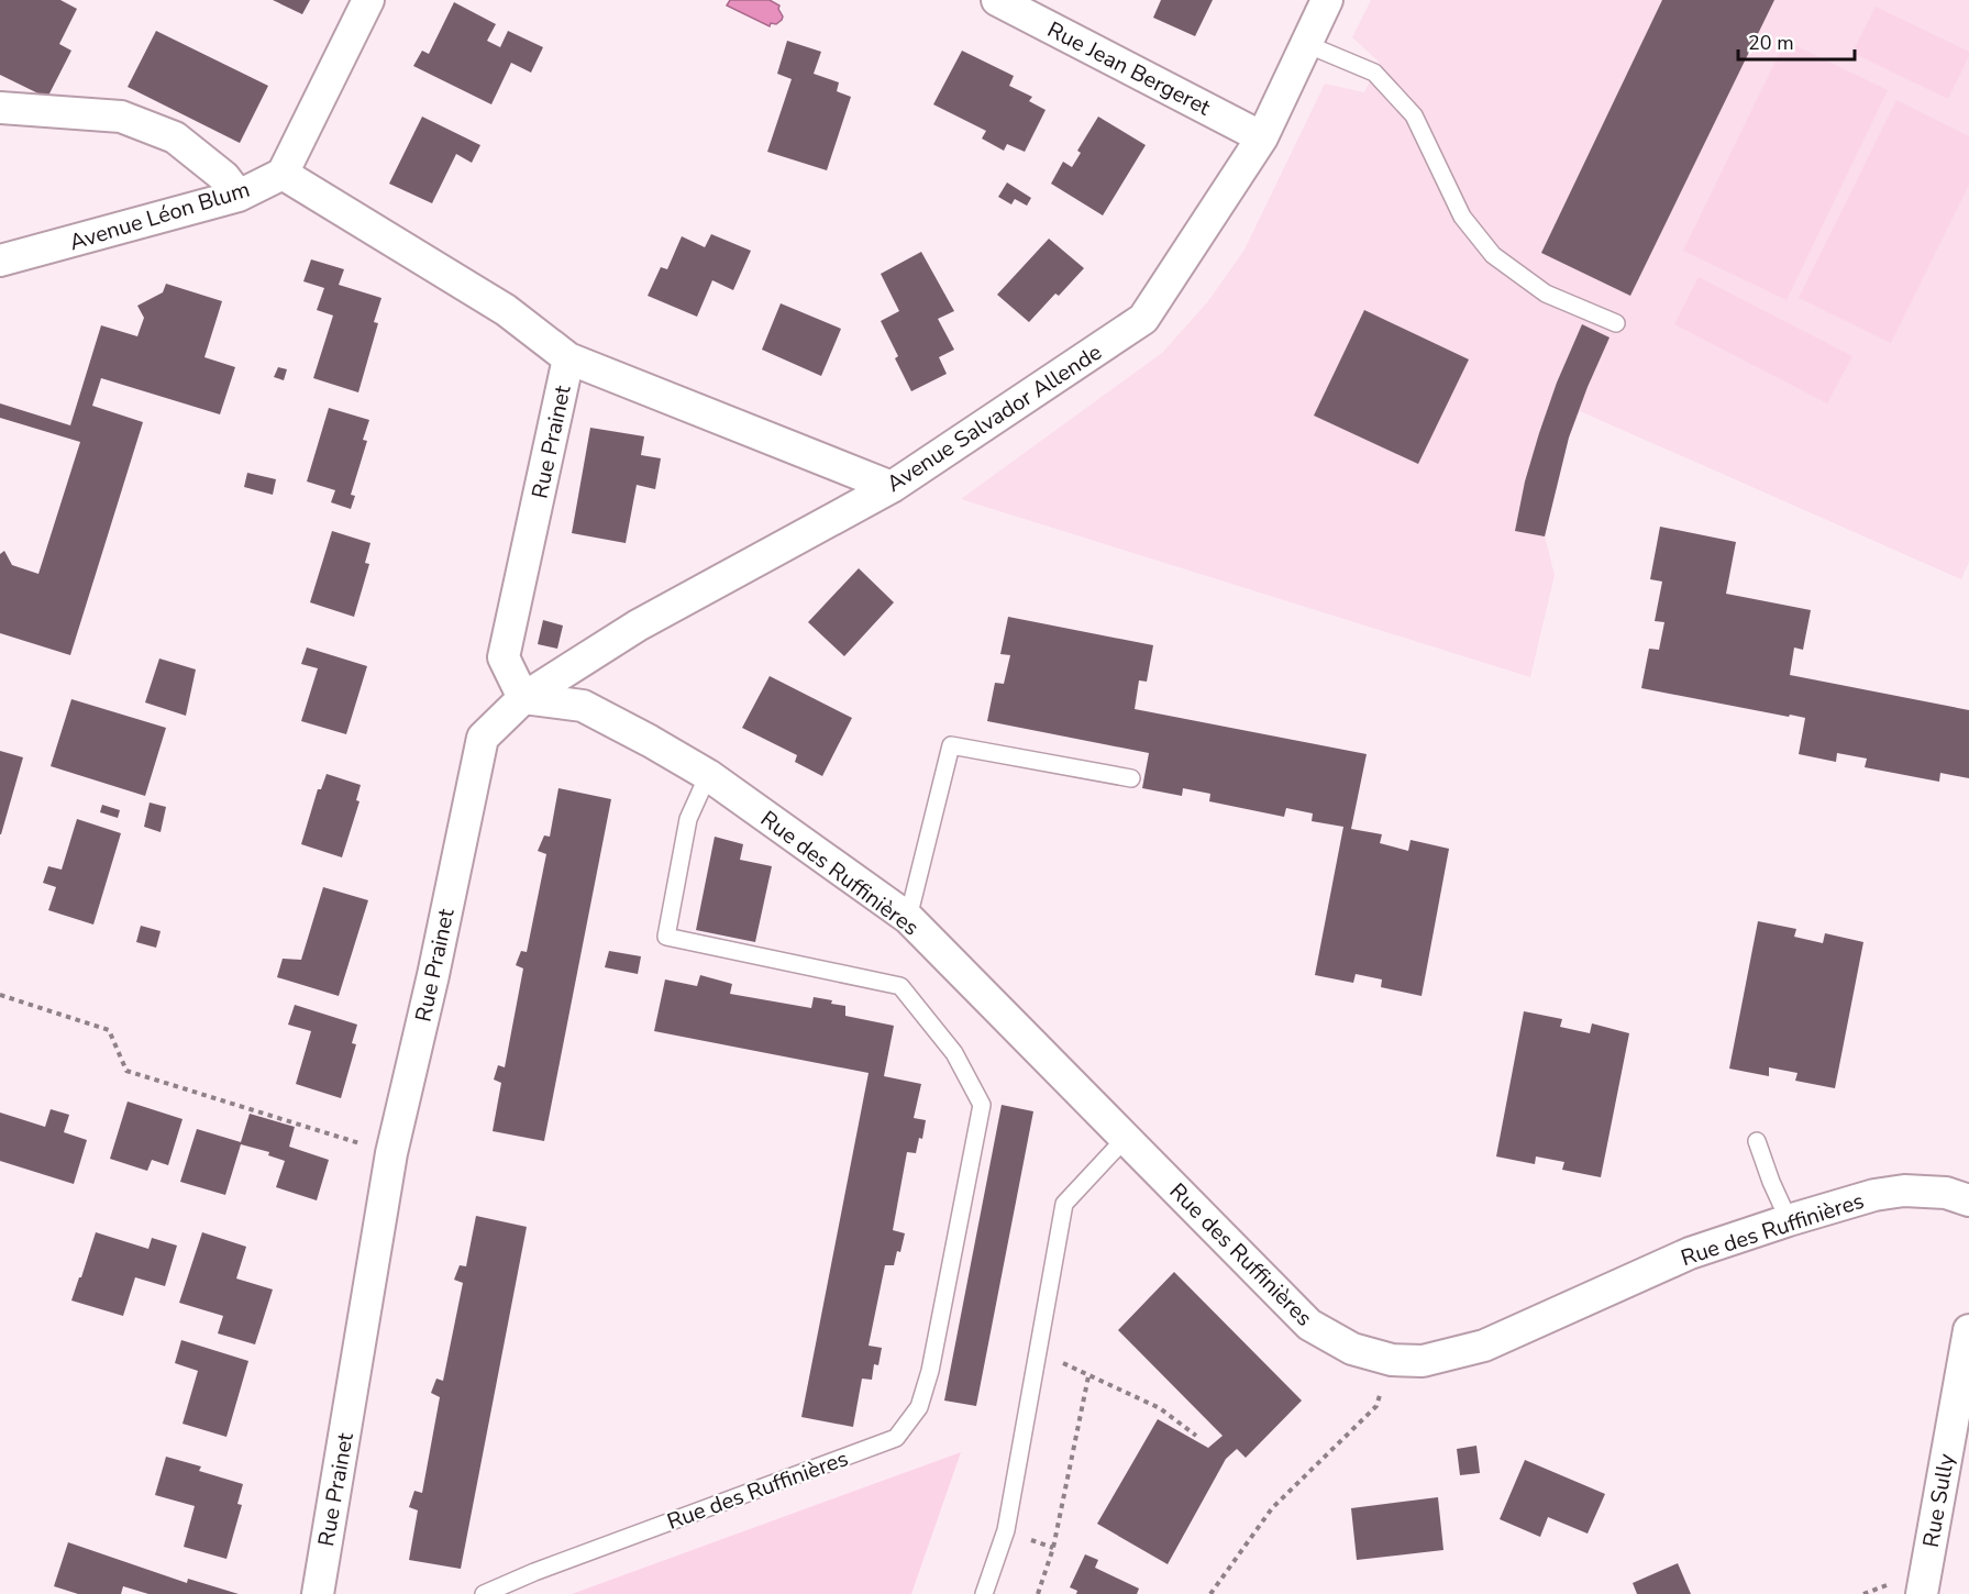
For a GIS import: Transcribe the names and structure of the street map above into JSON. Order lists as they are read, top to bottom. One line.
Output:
{"streets":{"street":["Rue Jean Bergeret","Avenue Léon Blum","Avenue Salvador Allende","Rue Prainet","Rue des Ruffinières","Rue Sully"]},"crossings":[["Rue Jean Bergeret","Avenue Salvador Allende"],["Avenue Léon Blum","Rue Prainet"],["Avenue Salvador Allende","Rue Prainet"],["Avenue Salvador Allende","Rue des Ruffinières"],["Rue Prainet","Rue des Ruffinières"]],"scale_bar":"20 m"}
